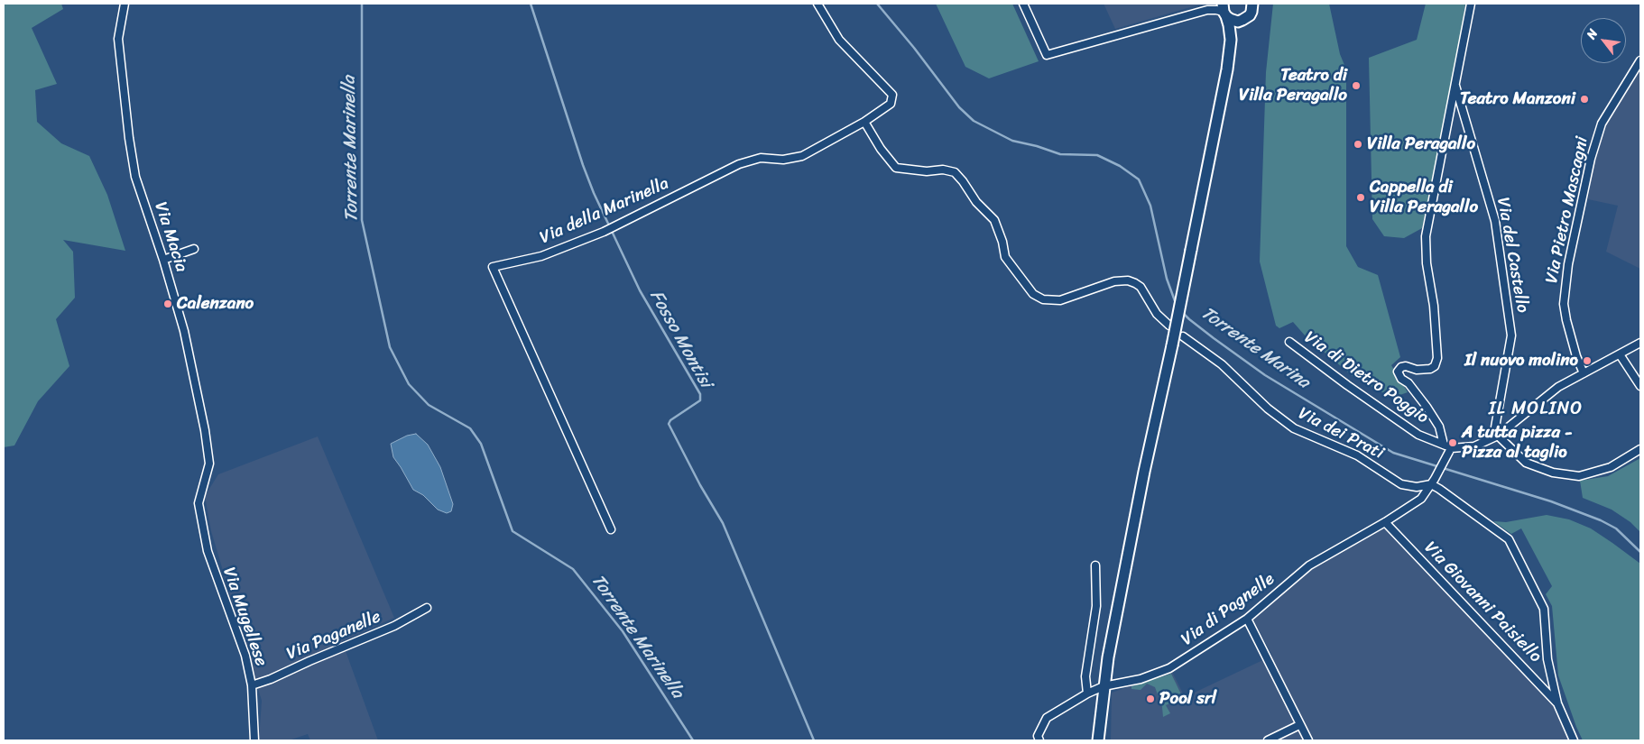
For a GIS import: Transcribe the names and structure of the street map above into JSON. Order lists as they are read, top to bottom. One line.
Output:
{"streets":{"street":["Via Pietro Mascagni","Via della Marinella","Via Macia","Via del Castello","Via di Dietro Poggio","Via dei Prati","Via Giovanni Paisiello","Via di Pagnelle","Via Mugellese","Via Paganelle"]},"crossings":[["Via Macia","Via Mugellese"],["Via di Dietro Poggio","Via di Pagnelle"],["Via dei Prati","Via di Pagnelle"],["Via Giovanni Paisiello","Via di Pagnelle"],["Via Mugellese","Via Paganelle"]],"districts":["IL MOLINO"],"water":["Torrente Marinella","Fosso Montisi","Torrente Marina"],"places":["Teatro di Villa Peragallo","Teatro Manzoni","Villa Peragallo","Cappella di Villa Peragallo","Calenzano","Il nuovo molino","A tutta pizza - Pizza al taglio","Pool srl"],"north":"top left"}
